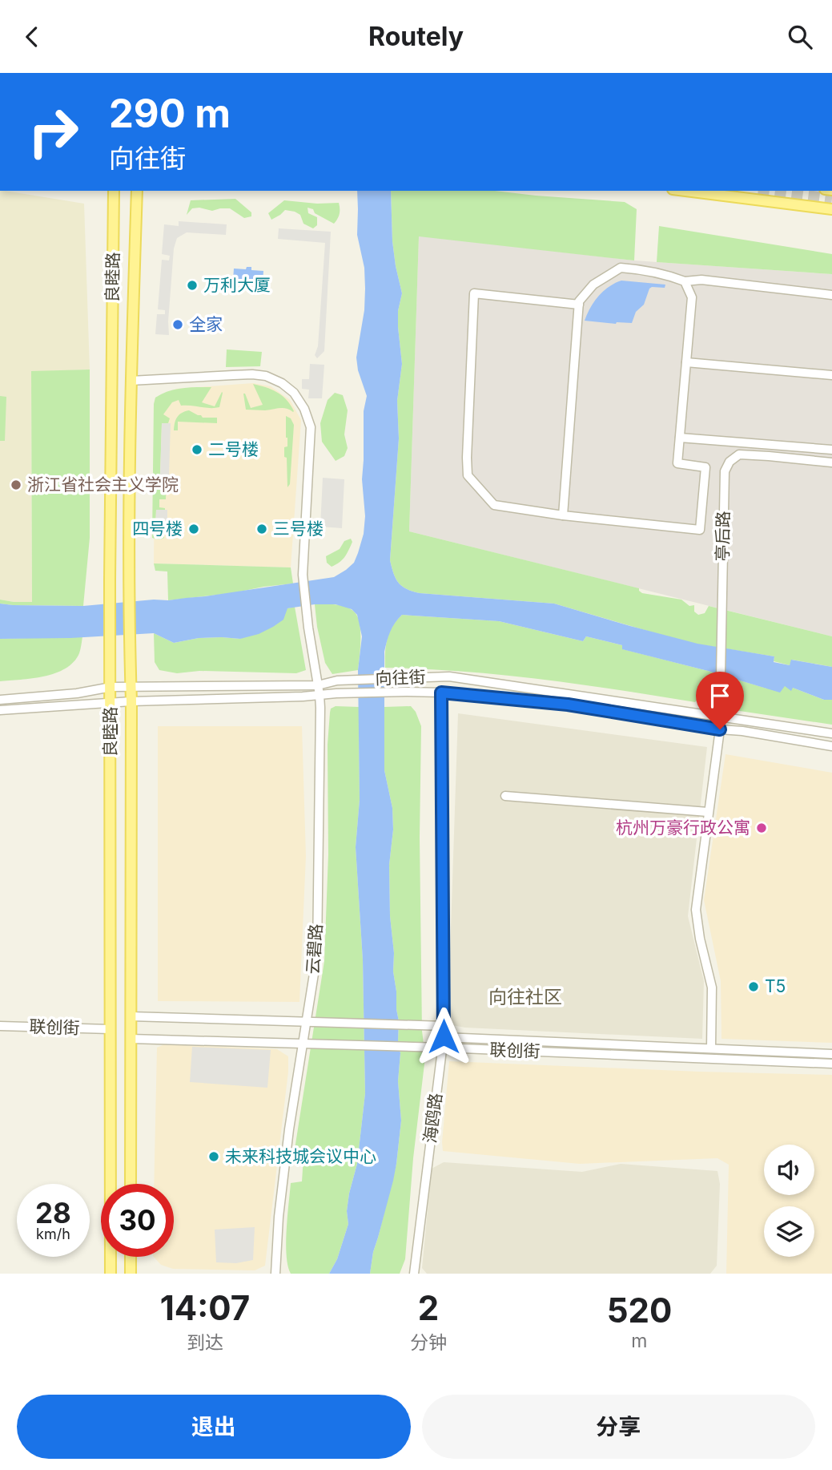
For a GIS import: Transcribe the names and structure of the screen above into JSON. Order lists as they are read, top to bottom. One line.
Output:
{"streets":{"main road":["良睦路"],"street":["亭后路","向往街","云碧路","联创街","海鸥路"]},"crossings":[["良睦路","向往街"],["良睦路","云碧路"],["良睦路","联创街"],["亭后路","向往街"],["向往街","云碧路"],["向往街","海鸥路"],["云碧路","联创街"],["联创街","海鸥路"]],"districts":["向往社区"],"places":["万利大厦","全家","二号楼","浙江省社会主义学院","四号楼","三号楼","杭州万豪行政公寓","T5","未来科技城会议中心"],"page":{"header":"Routely","turn":["290 m","向往街"],"speed":"28 km/h","limit":"30","eta":["14:07","到达","2","分钟","520","m"],"buttons":["退出","分享"]}}
